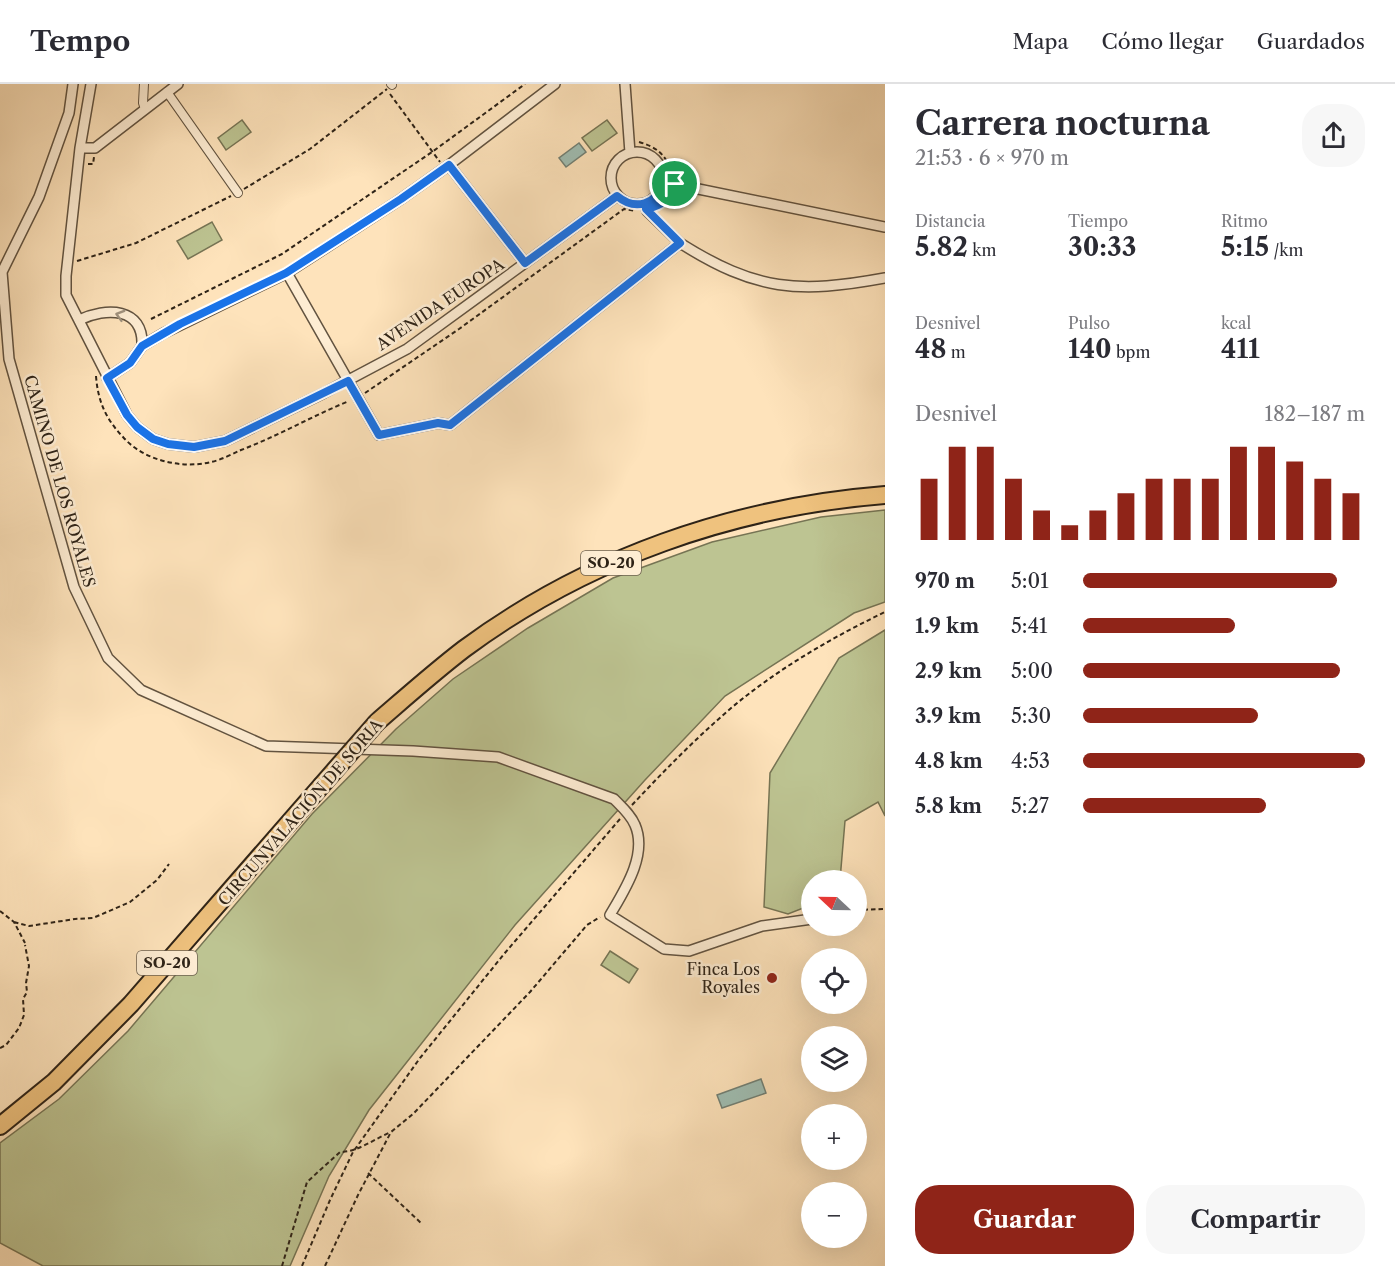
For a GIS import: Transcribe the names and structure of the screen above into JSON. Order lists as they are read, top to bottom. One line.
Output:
{"streets":{"highway":["SO-20","CIRCUNVALACIÓN DE SORIA"],"street":["AVENIDA EUROPA","CAMINO DE LOS ROYALES"]},"places":["Finca Los Royales"],"north":"left","page":{"header":"Tempo","nav":["Mapa","Cómo llegar","Guardados"],"heading":["Carrera nocturna","21:53 · 6 × 970 m"],"stats":[["Distancia","5.82 km"],["Tiempo","30:33"],["Ritmo","5:15 /km"],["Desnivel","48 m"],["Pulso","140 bpm"],["kcal","411"]],"chart":["Desnivel","182–187 m"],"list":[{"name":"970 m","note":"5:01"},{"name":"1.9 km","note":"5:41"},{"name":"2.9 km","note":"5:00"},{"name":"3.9 km","note":"5:30"},{"name":"4.8 km","note":"4:53"},{"name":"5.8 km","note":"5:27"}],"map_buttons":["+","−"],"buttons":["Guardar","Compartir"]}}
